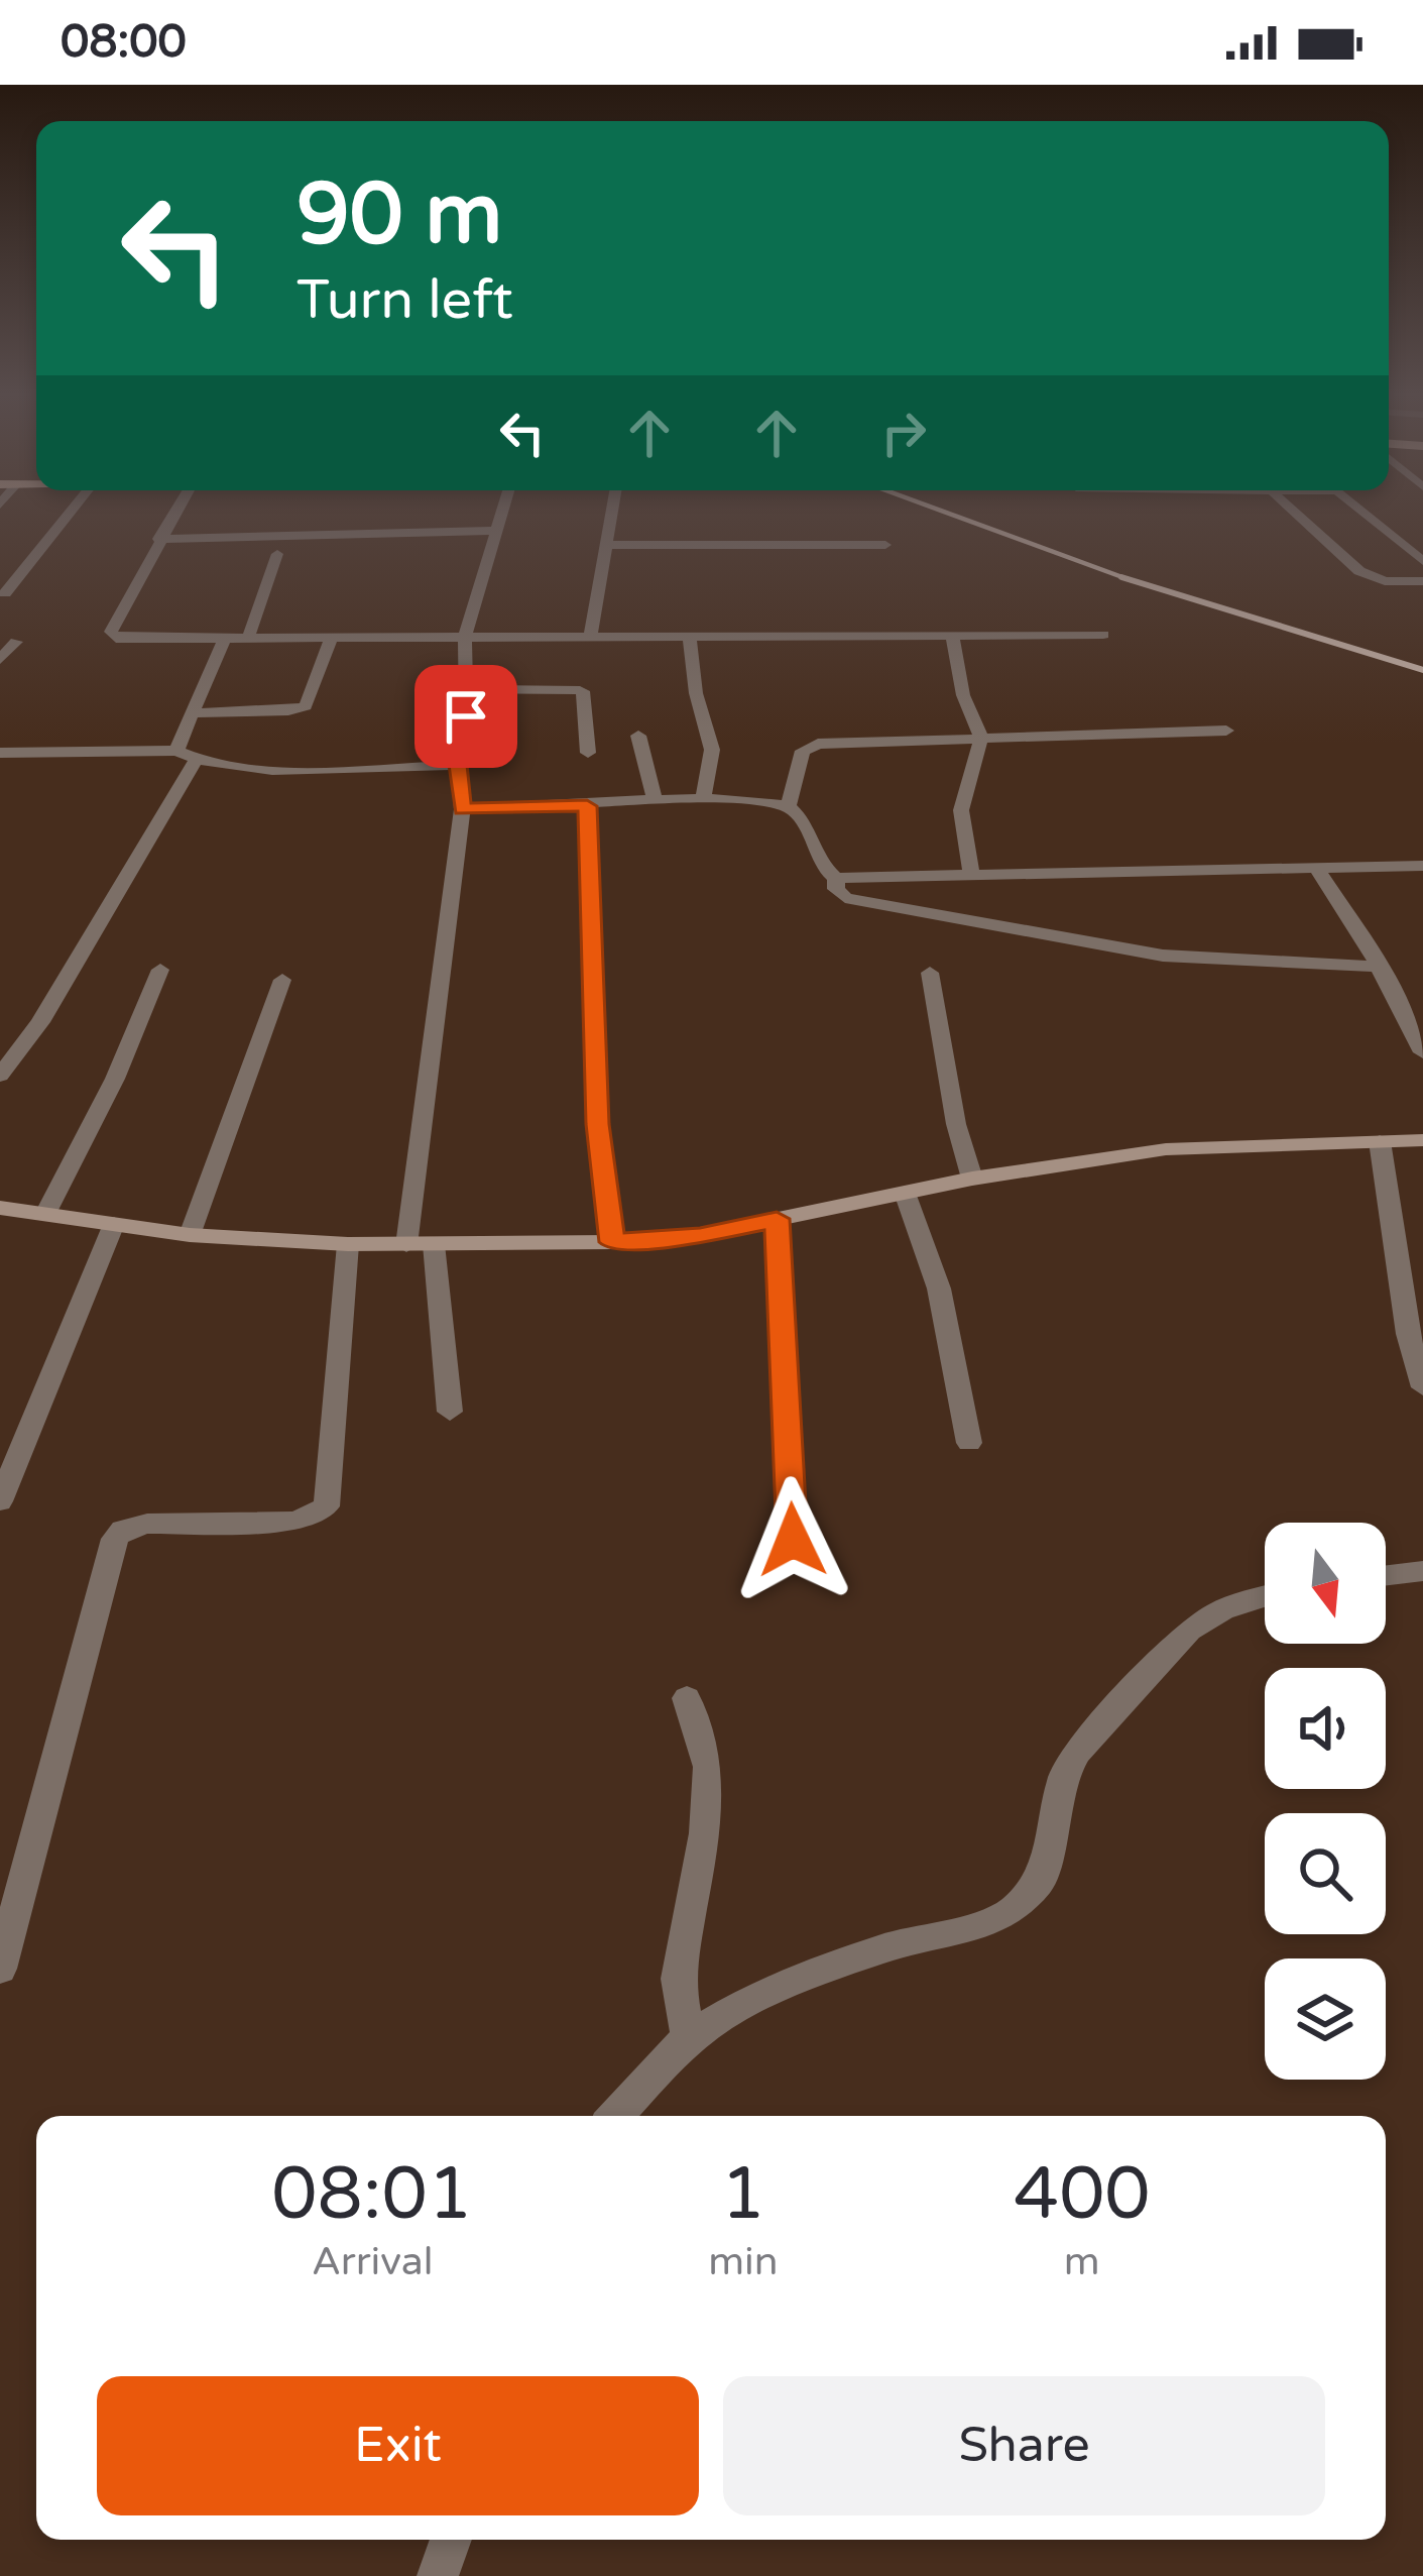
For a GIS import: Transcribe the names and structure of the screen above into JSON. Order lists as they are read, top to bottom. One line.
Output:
{"north":"bottom","page":{"status":"08:00","turn":["90 m","Turn left"],"eta":["08:01","Arrival","1","min","400","m"],"buttons":["Exit","Share"]}}
